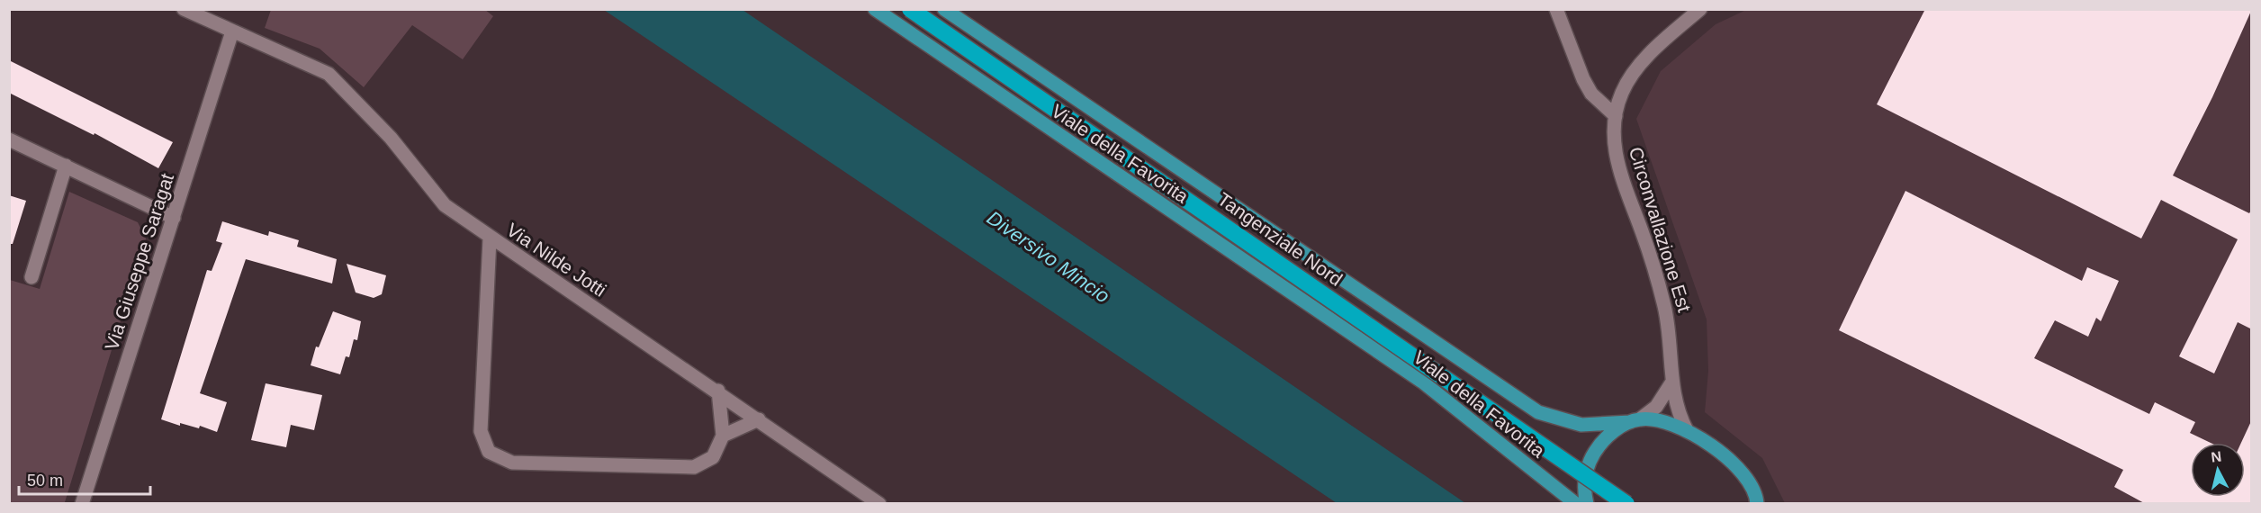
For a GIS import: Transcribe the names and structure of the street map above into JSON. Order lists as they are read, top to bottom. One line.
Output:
{"streets":{"highway":["Tangenziale Nord"],"main road":["Viale della Favorita"],"street":["Circonvallazione Est","Via Nilde Jotti","Via Giuseppe Saragat"]},"crossings":[["Viale della Favorita","Circonvallazione Est"],["Via Nilde Jotti","Via Giuseppe Saragat"]],"water":["Diversivo Mincio"],"scale_bar":"50 m","north":"top"}
